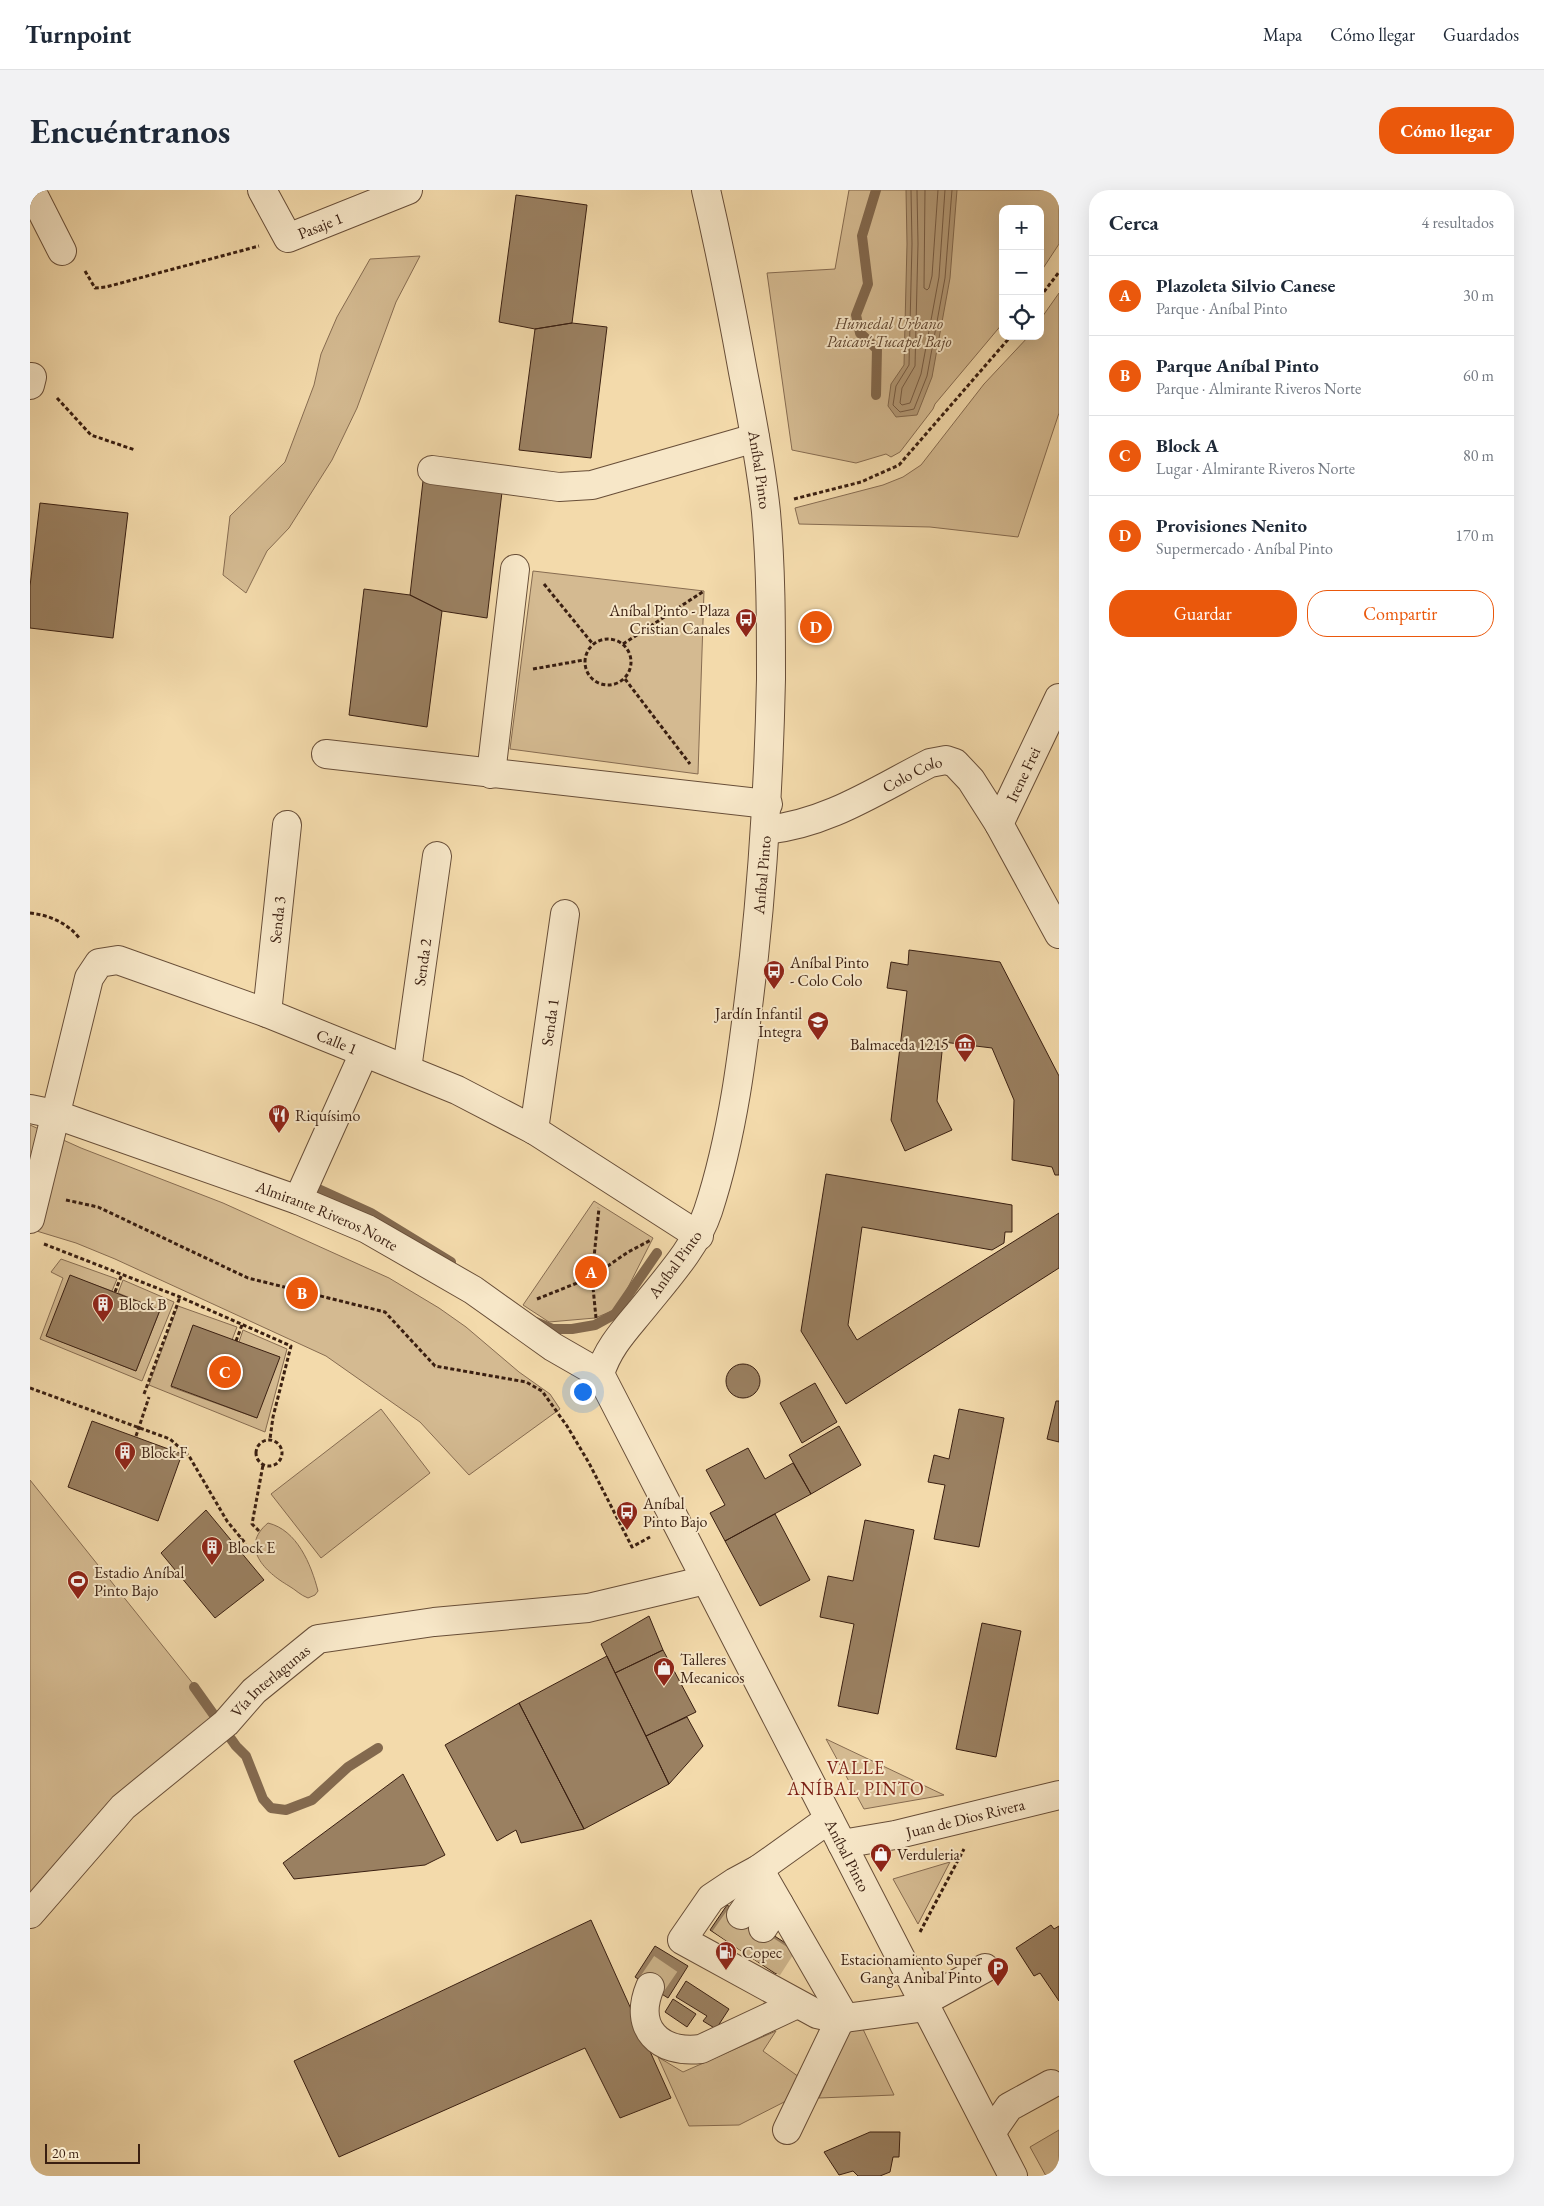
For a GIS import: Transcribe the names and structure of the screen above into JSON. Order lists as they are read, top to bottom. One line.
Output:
{"streets":{"street":["Pasaje 1","Aníbal Pinto","Irene Frei","Colo Colo","Senda 3","Senda 2","Senda 1","Calle 1","Almirante Riveros Norte","Vía Interlagunas","Juan de Dios Rivera"]},"crossings":[["Aníbal Pinto","Colo Colo"],["Aníbal Pinto","Calle 1"],["Aníbal Pinto","Almirante Riveros Norte"],["Aníbal Pinto","Vía Interlagunas"],["Aníbal Pinto","Juan de Dios Rivera"],["Irene Frei","Colo Colo"],["Senda 3","Calle 1"],["Senda 2","Calle 1"],["Senda 1","Calle 1"]],"districts":["VALLE ANÍBAL PINTO"],"parks":["Humedal Urbano Paicaví-Tucapel Bajo"],"places":{"bus stop":["Aníbal Pinto - Plaza Cristian Canales","Aníbal Pinto - Colo Colo","Aníbal Pinto Bajo"],"school or university":["Jardín Infantil Integra"],"museum":["Balmaceda 1215"],"restaurant":["Riquísimo"],"building":["Block B","Block F","Block E"],"sports":["Estadio Aníbal Pinto Bajo"],"shop":["Talleres Mecanicos","Verduleria"],"fuel station":["Copec"],"parking":["Estacionamiento Super Ganga Anibal Pinto"]},"scale_bar":"20 m","page":{"header":"Turnpoint","nav":["Mapa","Cómo llegar","Guardados"],"buttons":["Cómo llegar",["Guardar","Compartir"]],"title":"Encuéntranos","heading":["Cerca","4 resultados"],"map_buttons":["+","−"],"list":[{"mark":"A","name":"Plazoleta Silvio Canese","note":"Parque · Aníbal Pinto","value":"30 m"},{"mark":"B","name":"Parque Aníbal Pinto","note":"Parque · Almirante Riveros Norte","value":"60 m"},{"mark":"C","name":"Block A","note":"Lugar · Almirante Riveros Norte","value":"80 m"},{"mark":"D","name":"Provisiones Nenito","note":"Supermercado · Aníbal Pinto","value":"170 m"}],"pins":["D","A","B","C"],"scale":"20 m"}}
